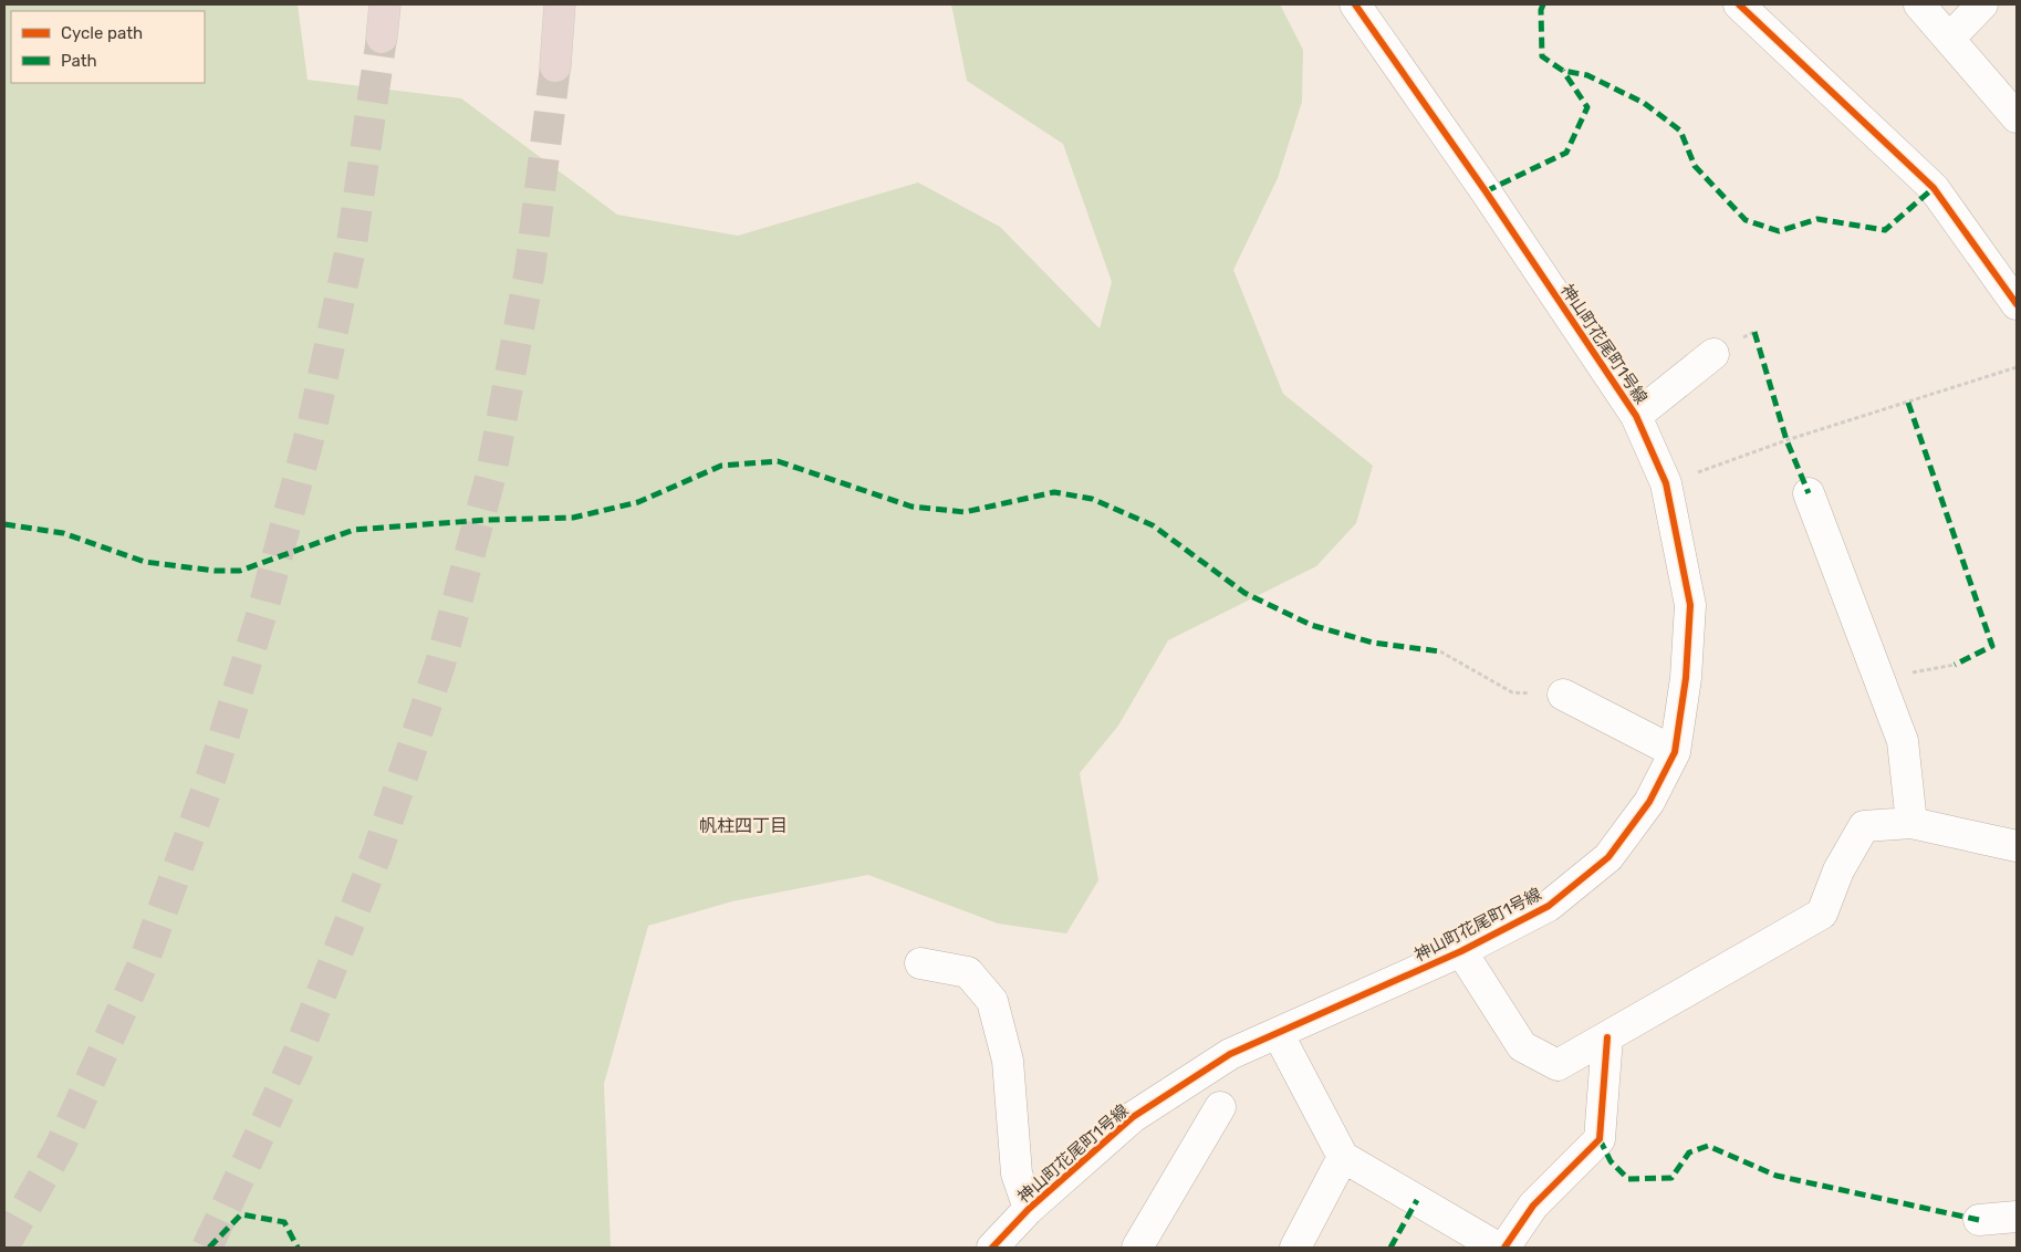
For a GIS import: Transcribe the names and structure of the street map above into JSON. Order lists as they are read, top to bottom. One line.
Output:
{"streets":{"street":["神山町花尾町1号線"]},"districts":["帆柱四丁目"],"legend":["Cycle path","Path"]}
